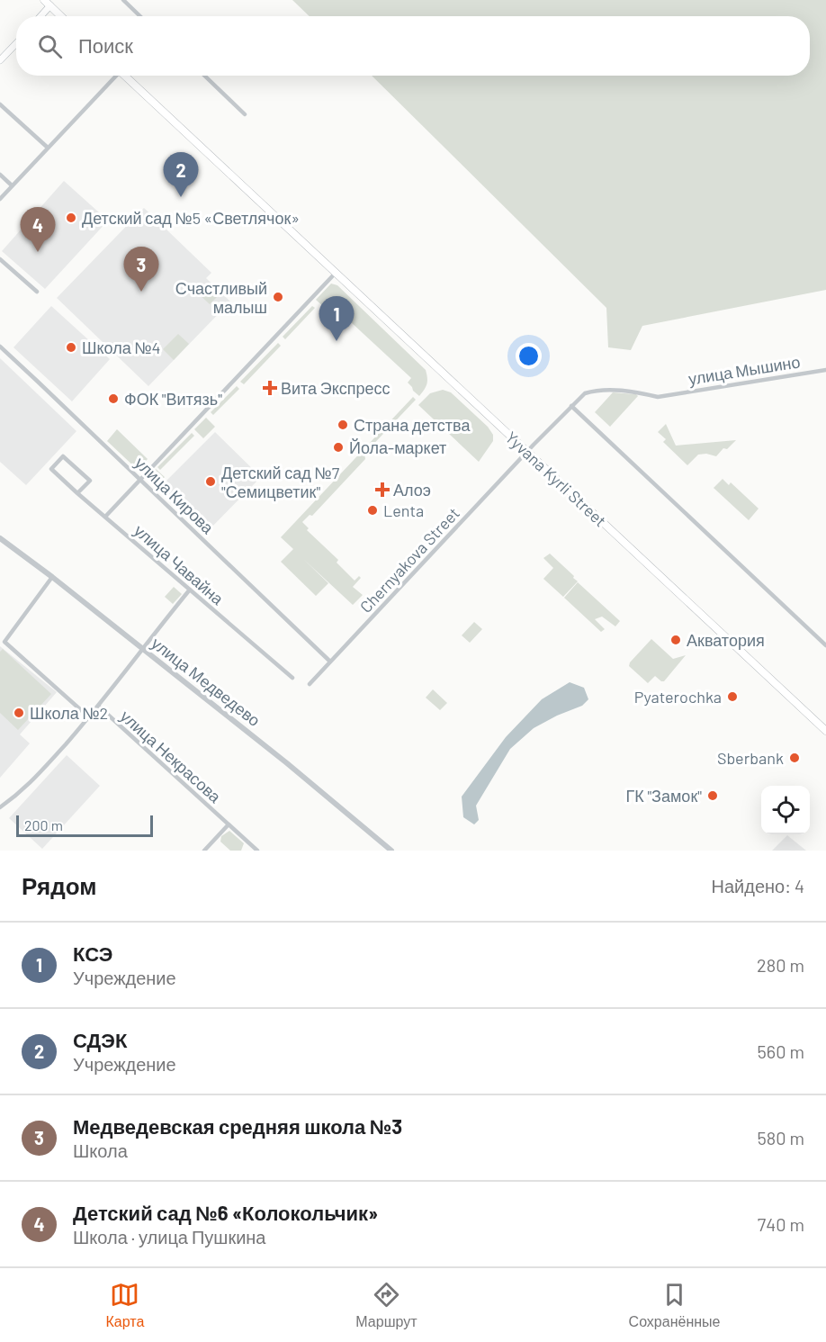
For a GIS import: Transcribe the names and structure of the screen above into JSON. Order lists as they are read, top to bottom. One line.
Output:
{"streets":{"main road":["Yyvana Kyrli Street"],"street":["улица Мышино","улица Кирова","Chernyakova Street","улица Чавайна","улица Медведево","улица Некрасова"]},"crossings":[["улица Мышино","Chernyakova Street"],["Yyvana Kyrli Street","Chernyakova Street"],["улица Кирова","Chernyakova Street"],["улица Чавайна","улица Некрасова"],["улица Медведево","улица Некрасова"]],"places":{"other":["Детский сад №5 «Светлячок»","Счастливый малыш","Школа №4","ФОК \"Витязь\"","Страна детства","Йола-маркет","Детский сад №7 \"Семицветик\"","Lenta","Акватория","Pyaterochka","Школа №2","Sberbank","ГК \"Замок\""],"health":["Вита Экспресс","Алоэ"]},"scale_bar":"200 m","page":{"search":"Поиск","pins":["2","4","3","1"],"scale":"200 m","heading":["Рядом","Найдено: 4"],"list":[{"mark":"1","name":"КСЭ","note":"Учреждение","value":"280 m"},{"mark":"2","name":"СДЭК","note":"Учреждение","value":"560 m"},{"mark":"3","name":"Медведевская средняя школа №3","note":"Школа","value":"580 m"},{"mark":"4","name":"Детский сад №6 «Колокольчик»","note":"Школа · улица Пушкина","value":"740 m"}],"nav":["Карта","Маршрут","Сохранённые"]}}
